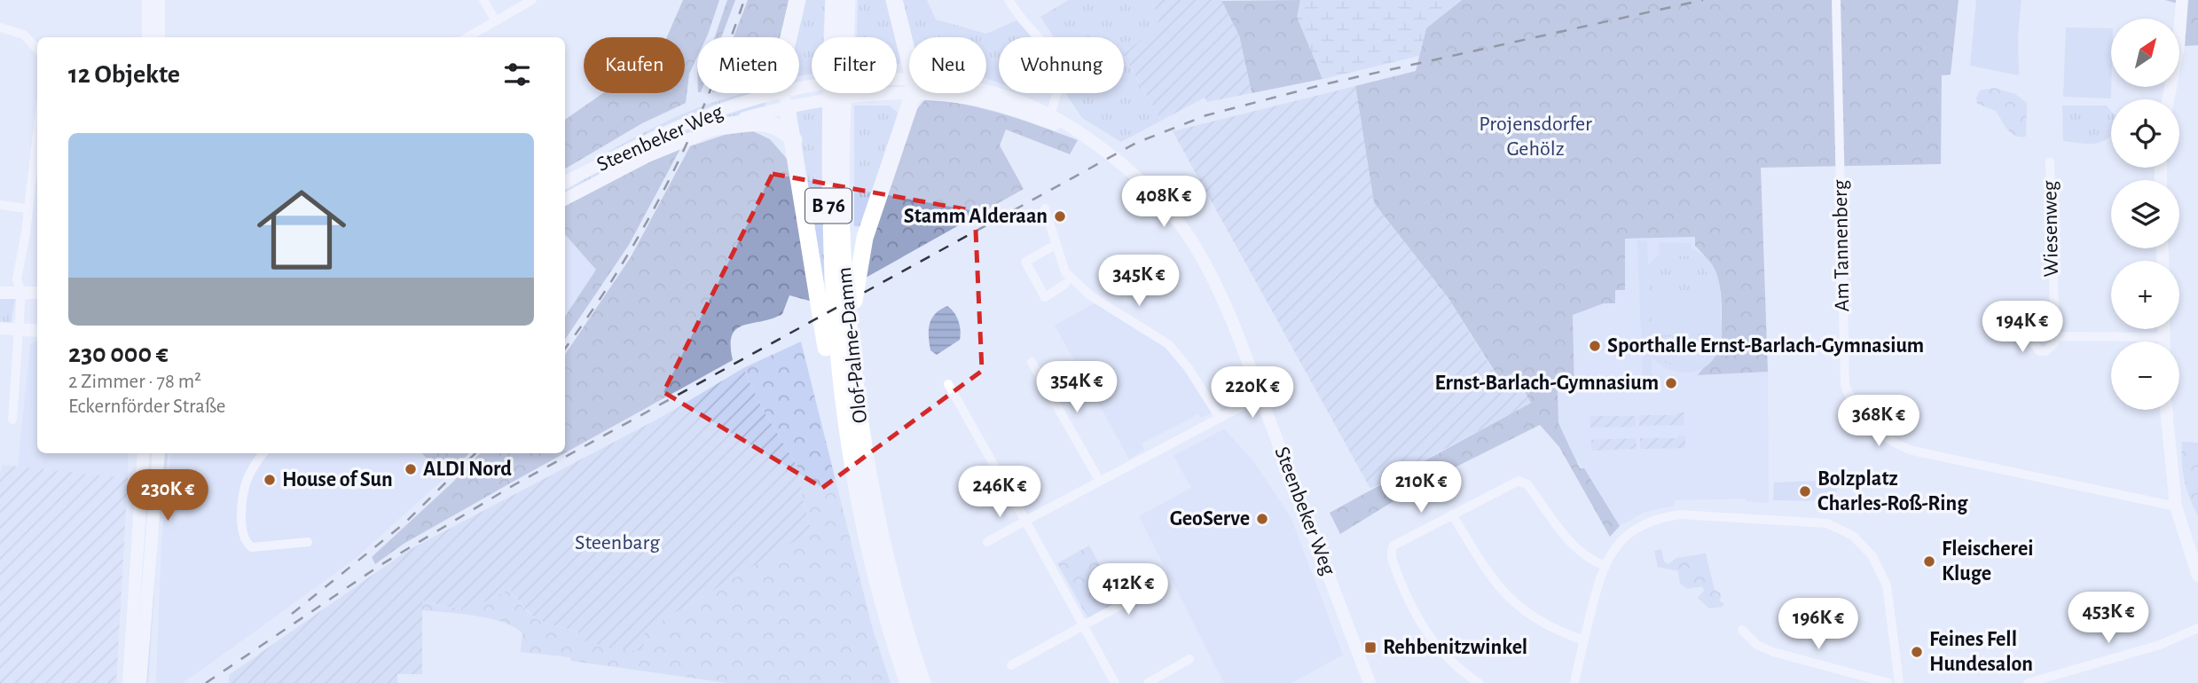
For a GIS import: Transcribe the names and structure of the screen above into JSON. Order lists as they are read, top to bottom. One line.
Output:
{"streets":{"highway":["B 76","Olof-Palme-Damm"],"main road":["Steenbeker Weg"],"street":["Wiesenweg","Am Tannenberg"]},"parks":["Projensdorfer Gehölz","Steenbarg"],"places":{"other":["Stamm Alderaan","Sporthalle Ernst-Barlach-Gymnasium","Ernst-Barlach-Gymnasium","ALDI Nord","House of Sun","Bolzplatz Charles-Roß-Ring","GeoServe","Fleischerei Kluge","Feines Fell Hundesalon"],"transit":["Rehbenitzwinkel"]},"north":"top right","page":{"map_buttons":["+","−"],"chip":["Kaufen","Mieten","Filter","Neu","Wohnung"],"heading":"12 Objekte","list":[{"name":"230 000 €","note":"2 Zimmer · 78 m² · Eckernförder Straße"}],"price":["408K €","345K €","194K €","354K €","220K €","368K €","210K €","246K €","230K €","412K €","453K €","196K €"]}}
